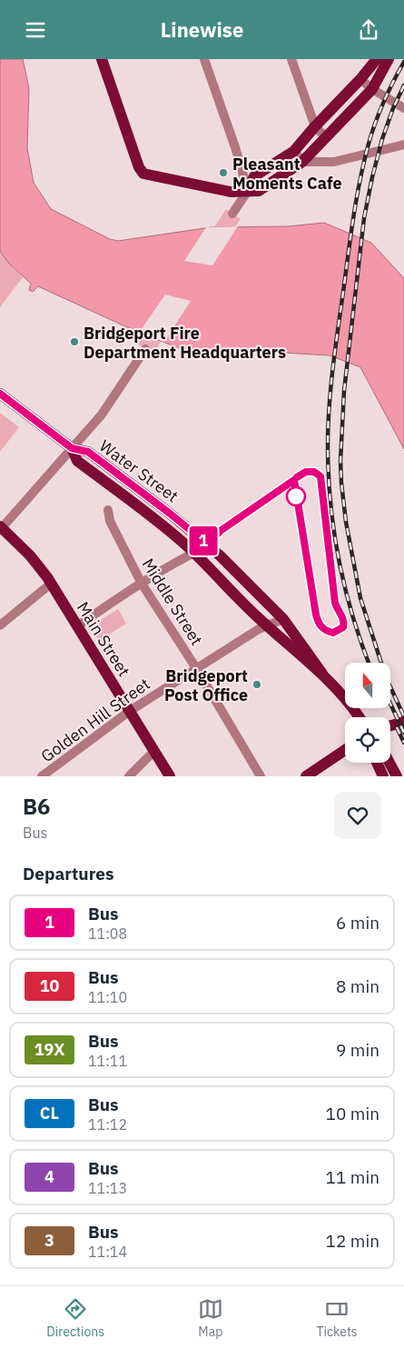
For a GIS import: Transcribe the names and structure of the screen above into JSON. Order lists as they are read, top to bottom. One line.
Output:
{"streets":{"main road":["Water Street","Main Street"],"street":["Middle Street","Golden Hill Street"]},"crossings":[["Water Street","Golden Hill Street"],["Middle Street","Golden Hill Street"],["Main Street","Golden Hill Street"]],"places":["Pleasant Moments Cafe","Bridgeport Fire Department Headquarters","Bridgeport Post Office"],"lines":["bus line 1"],"north":"top","page":{"header":"Linewise","on_map":"1","heading":[["B6","Bus"],"Departures"],"list":[{"mark":"1","name":"Bus","note":"11:08","value":"6 min"},{"mark":"10","name":"Bus","note":"11:10","value":"8 min"},{"mark":"19X","name":"Bus","note":"11:11","value":"9 min"},{"mark":"CL","name":"Bus","note":"11:12","value":"10 min"},{"mark":"4","name":"Bus","note":"11:13","value":"11 min"},{"mark":"3","name":"Bus","note":"11:14","value":"12 min"}],"tabs":["Directions","Map","Tickets"]}}
